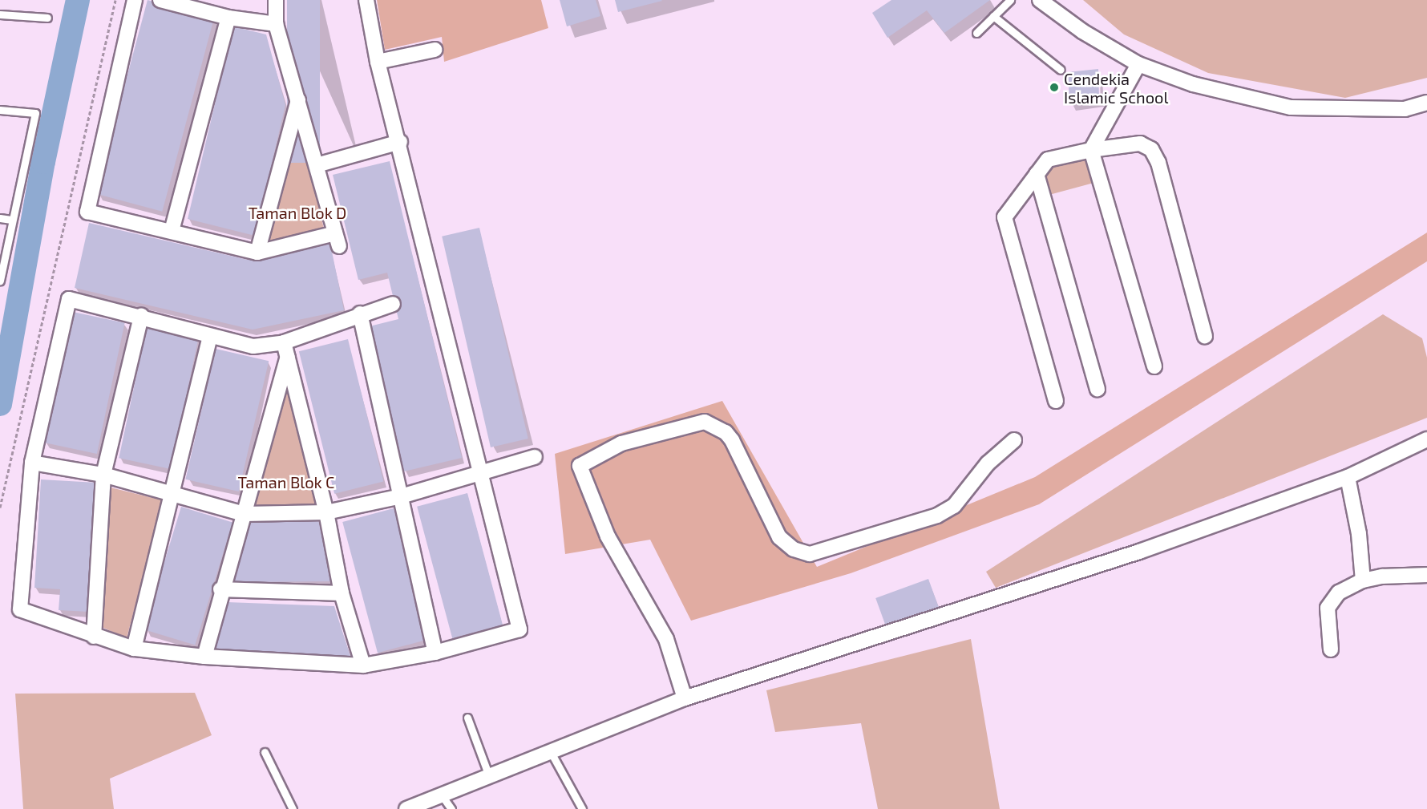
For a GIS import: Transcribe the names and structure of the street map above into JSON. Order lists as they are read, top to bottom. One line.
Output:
{"parks":["Taman Blok D","Taman Blok C"],"places":["Cendekia Islamic School"]}
